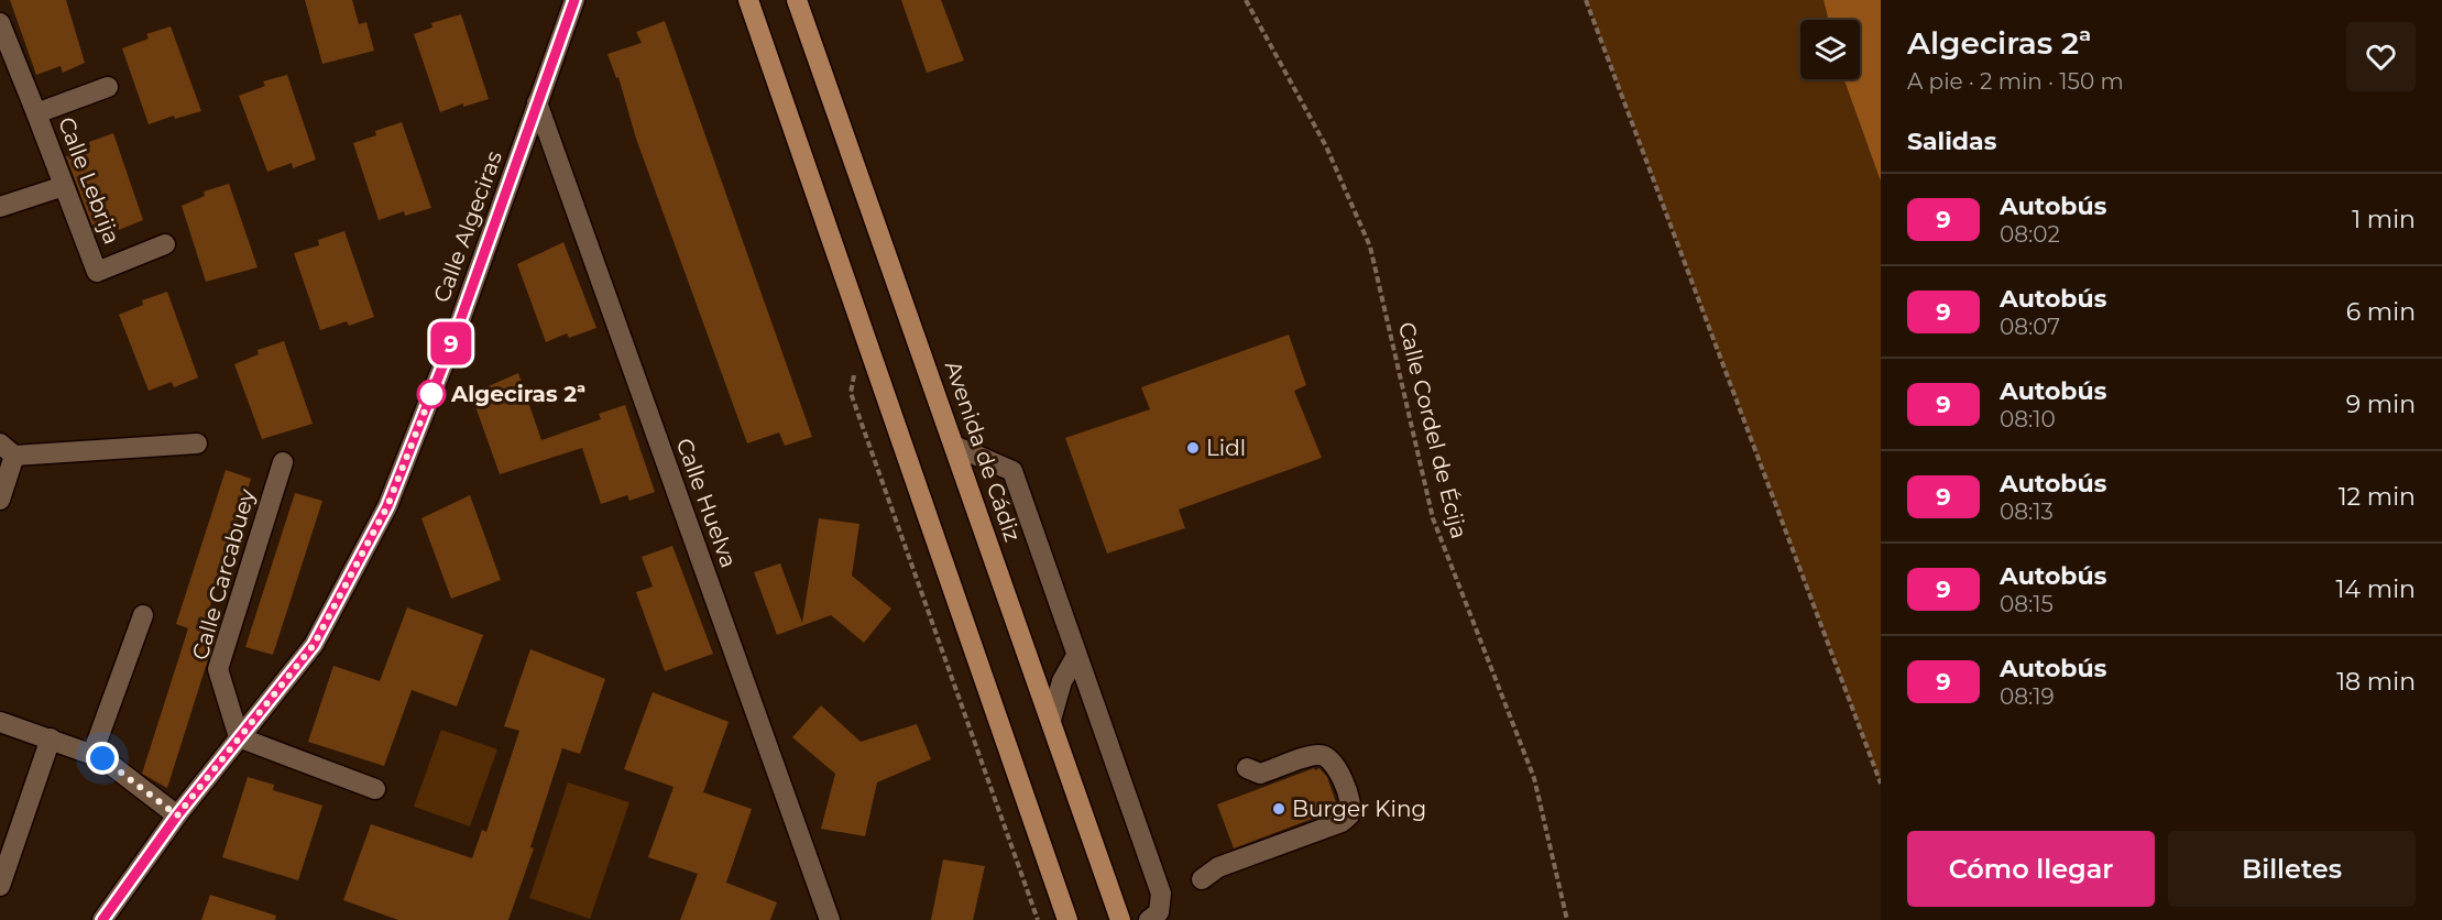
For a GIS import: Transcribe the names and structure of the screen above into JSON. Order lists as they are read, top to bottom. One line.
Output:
{"streets":{"main road":["Avenida de Cádiz"],"street":["Calle Lebrija","Calle Algeciras","Calle Huelva","Calle Carcabuey"],"path":["Calle Cordel de Écija"]},"crossings":[["Calle Algeciras","Calle Huelva"],["Calle Algeciras","Calle Carcabuey"]],"places":["Algeciras 2ª","Lidl","Burger King"],"lines":["bus line 9"],"page":{"on_map":"9","heading":[["Algeciras 2ª","A pie · 2 min · 150 m"],"Salidas"],"list":[{"mark":"9","name":"Autobús","note":"08:02","value":"1 min"},{"mark":"9","name":"Autobús","note":"08:07","value":"6 min"},{"mark":"9","name":"Autobús","note":"08:10","value":"9 min"},{"mark":"9","name":"Autobús","note":"08:13","value":"12 min"},{"mark":"9","name":"Autobús","note":"08:15","value":"14 min"},{"mark":"9","name":"Autobús","note":"08:19","value":"18 min"}],"buttons":["Cómo llegar","Billetes"]}}
